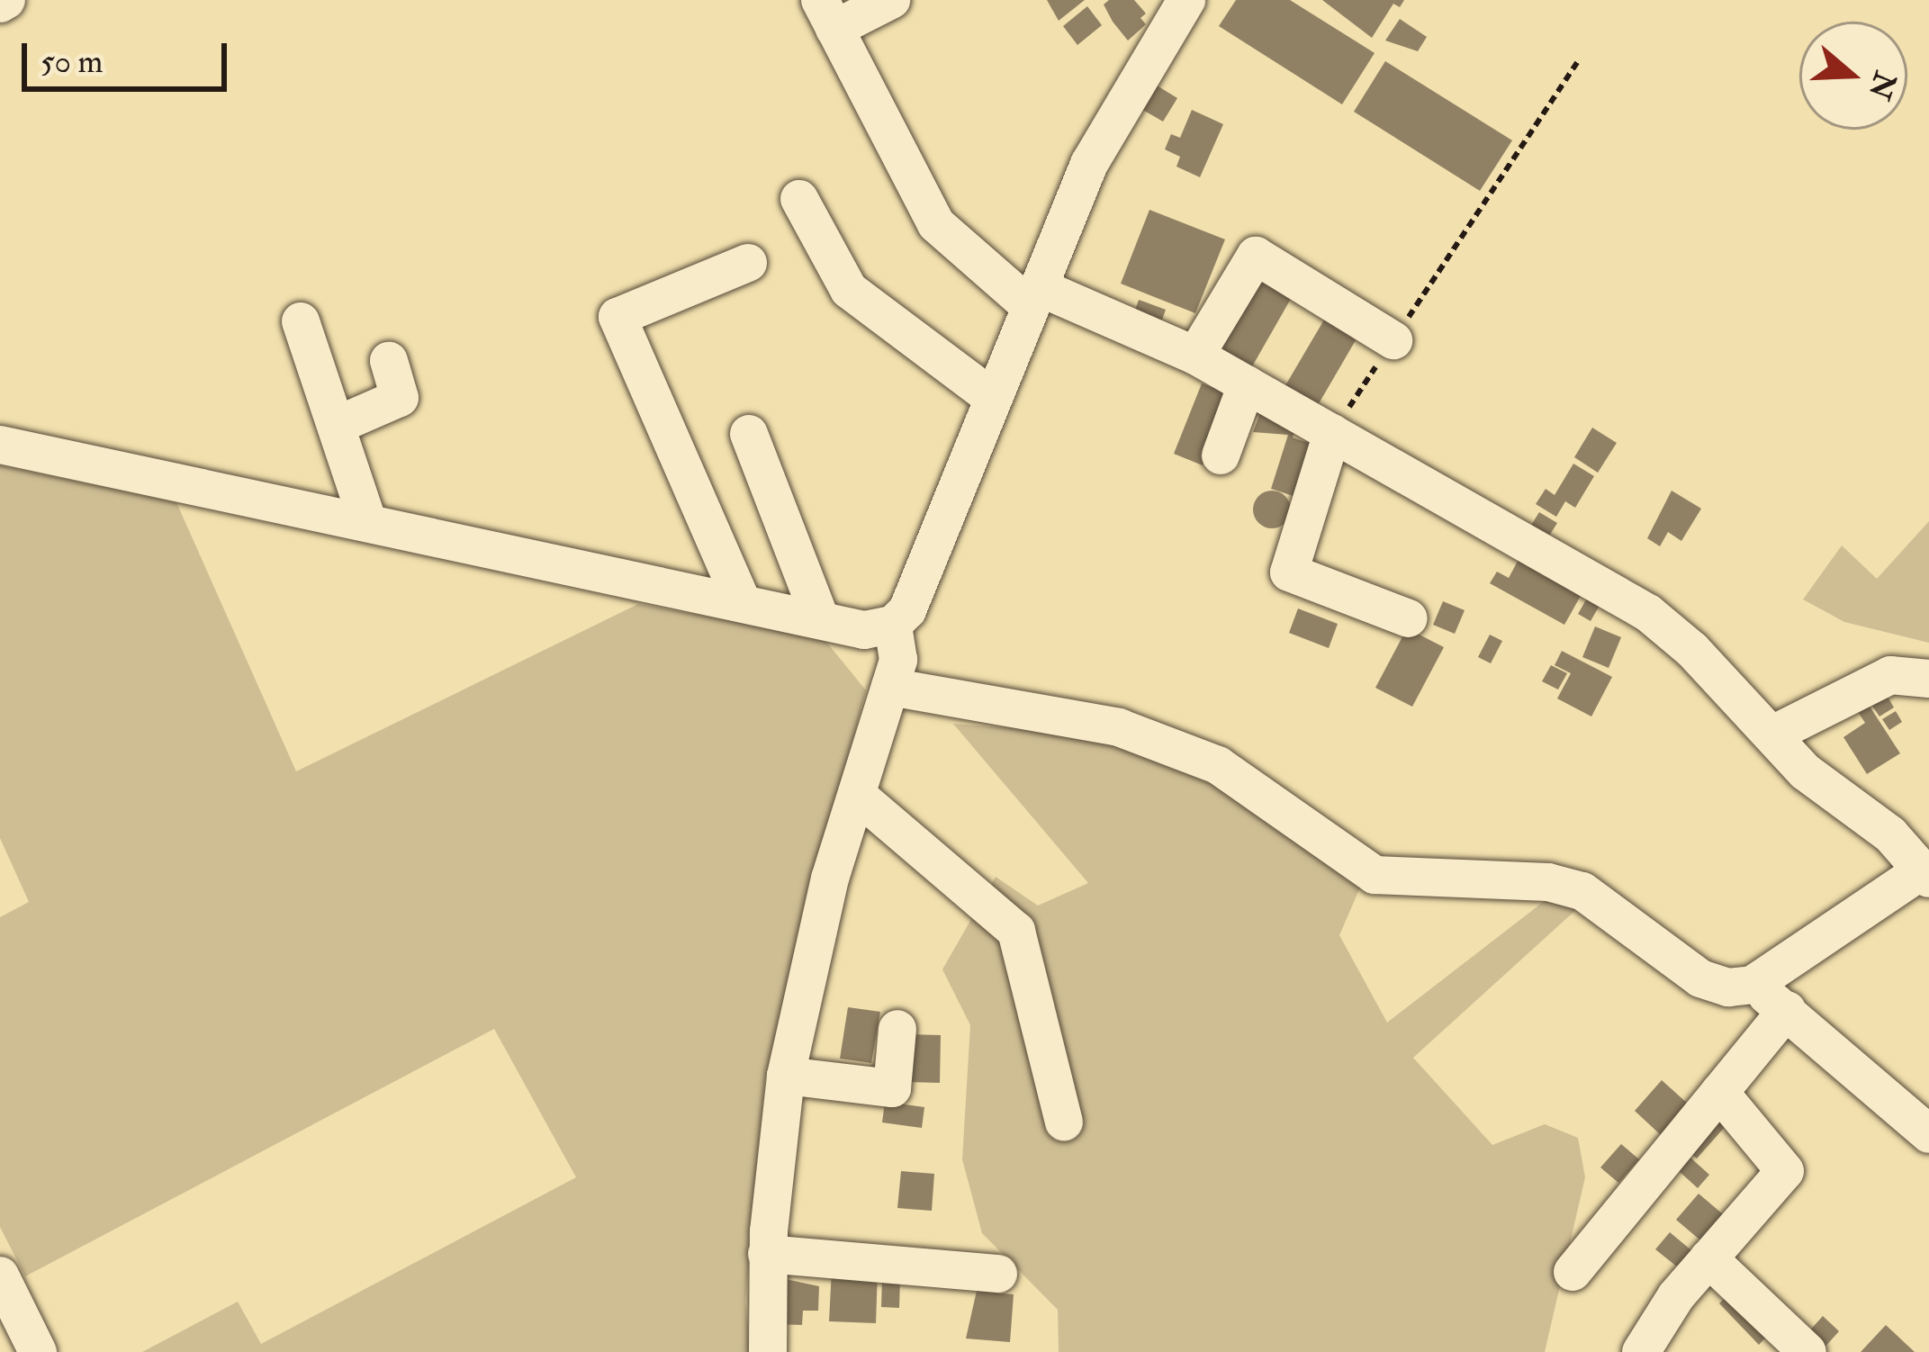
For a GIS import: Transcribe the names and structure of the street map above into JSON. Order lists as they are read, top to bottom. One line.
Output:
{"scale_bar":"50 m","north":"right"}
